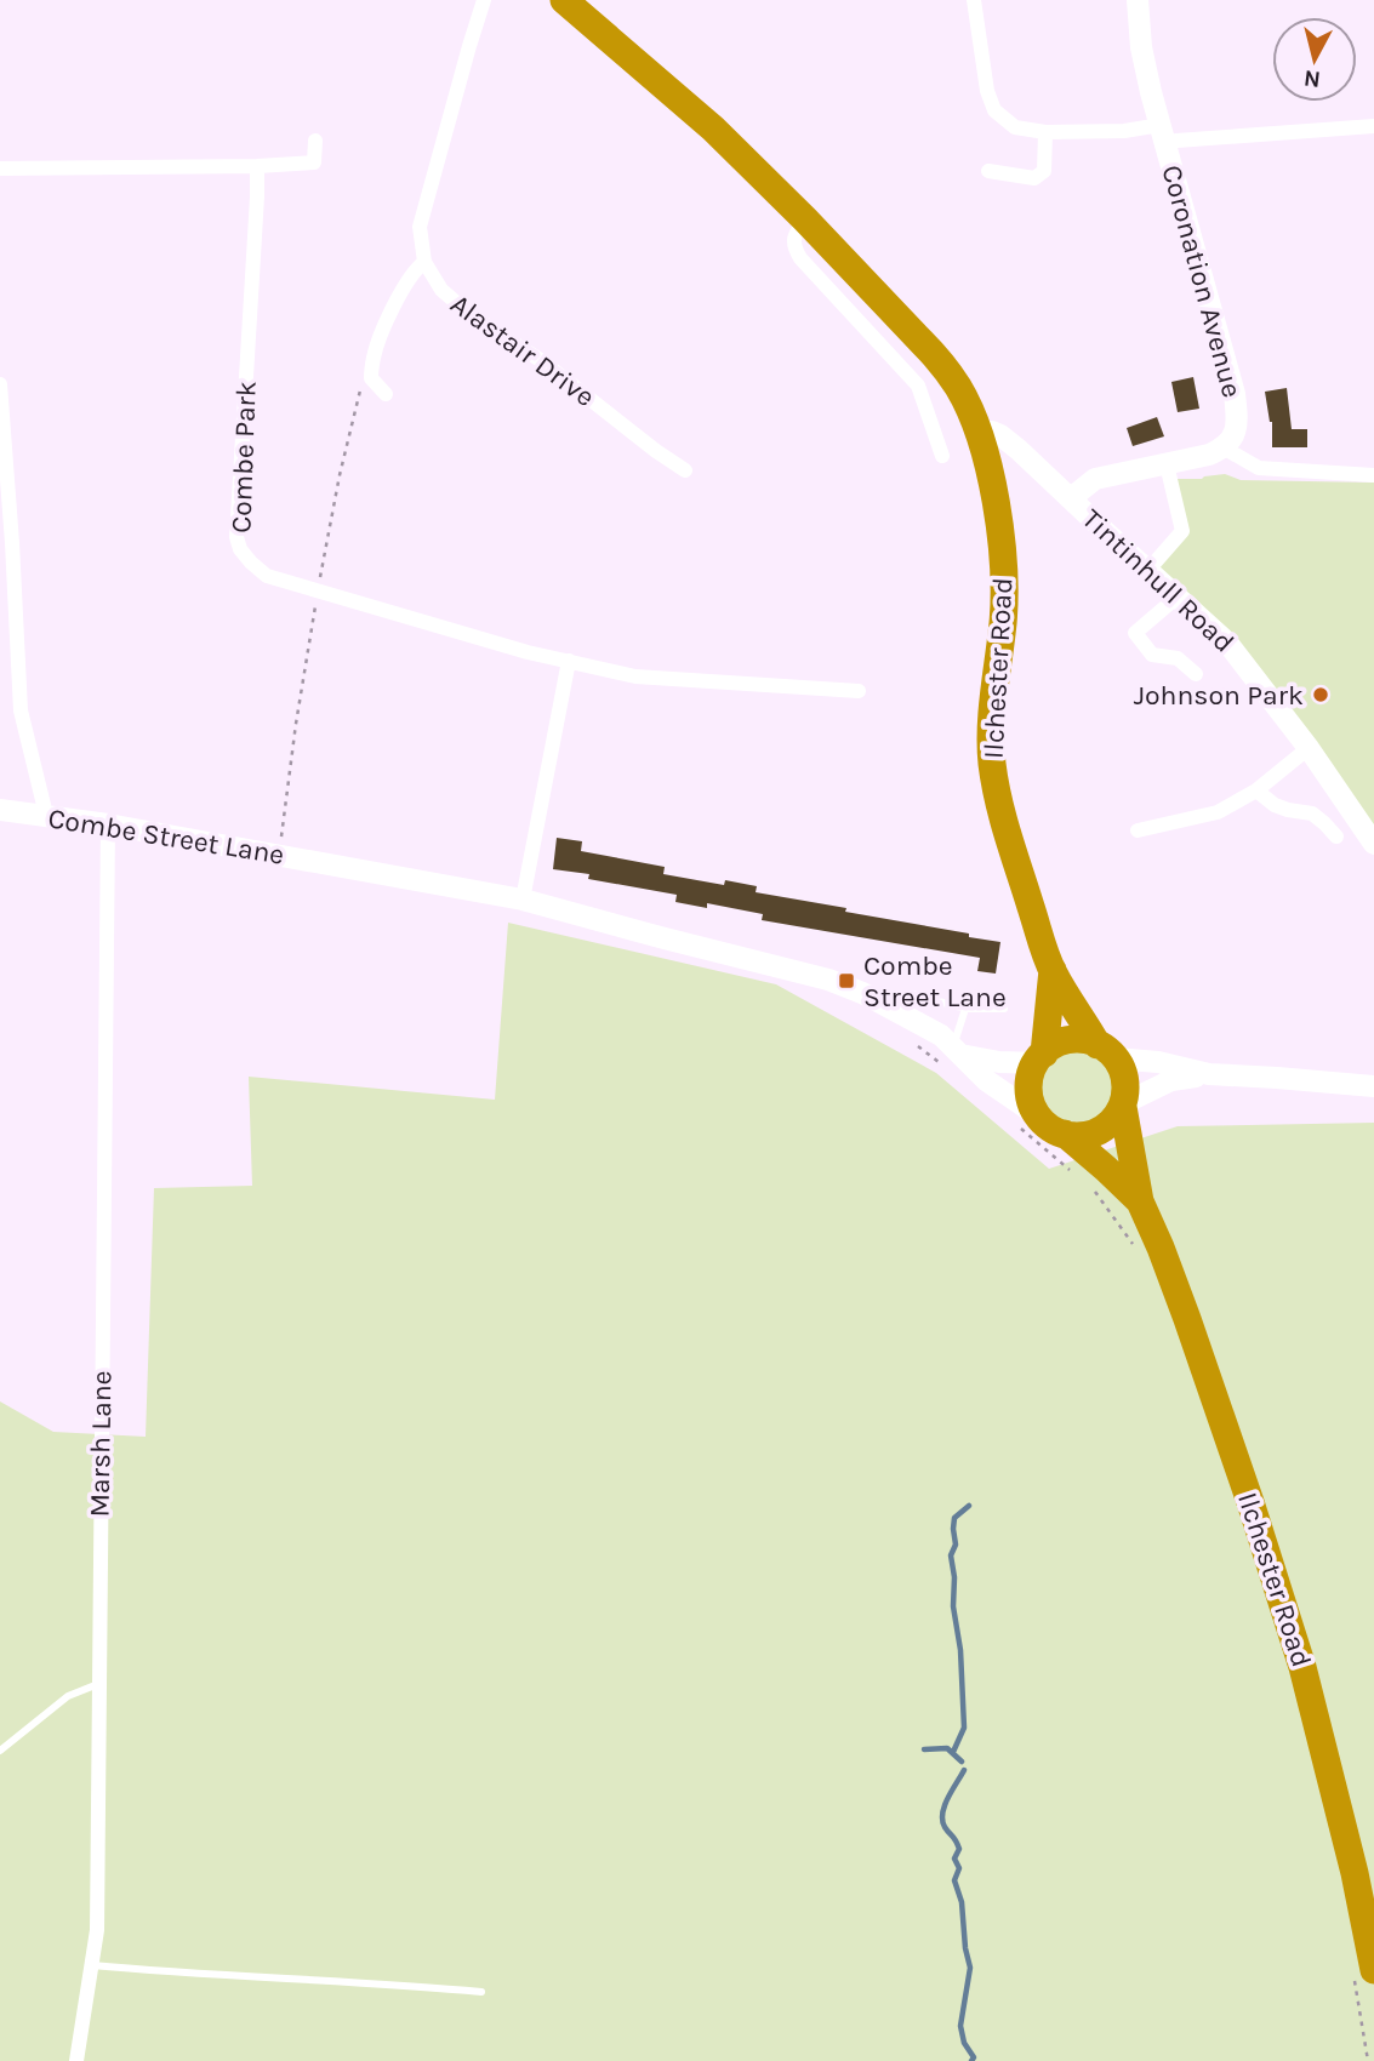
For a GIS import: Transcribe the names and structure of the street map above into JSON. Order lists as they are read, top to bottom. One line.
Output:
{"streets":{"highway":["Ilchester Road"],"street":["Coronation Avenue","Alastair Drive","Combe Park","Tintinhull Road","Combe Street Lane","Marsh Lane"]},"crossings":[["Tintinhull Road","Ilchester Road"],["Ilchester Road","Combe Street Lane"],["Combe Street Lane","Marsh Lane"]],"places":{"other":["Johnson Park"],"transit":["Combe Street Lane"]},"north":"bottom"}
